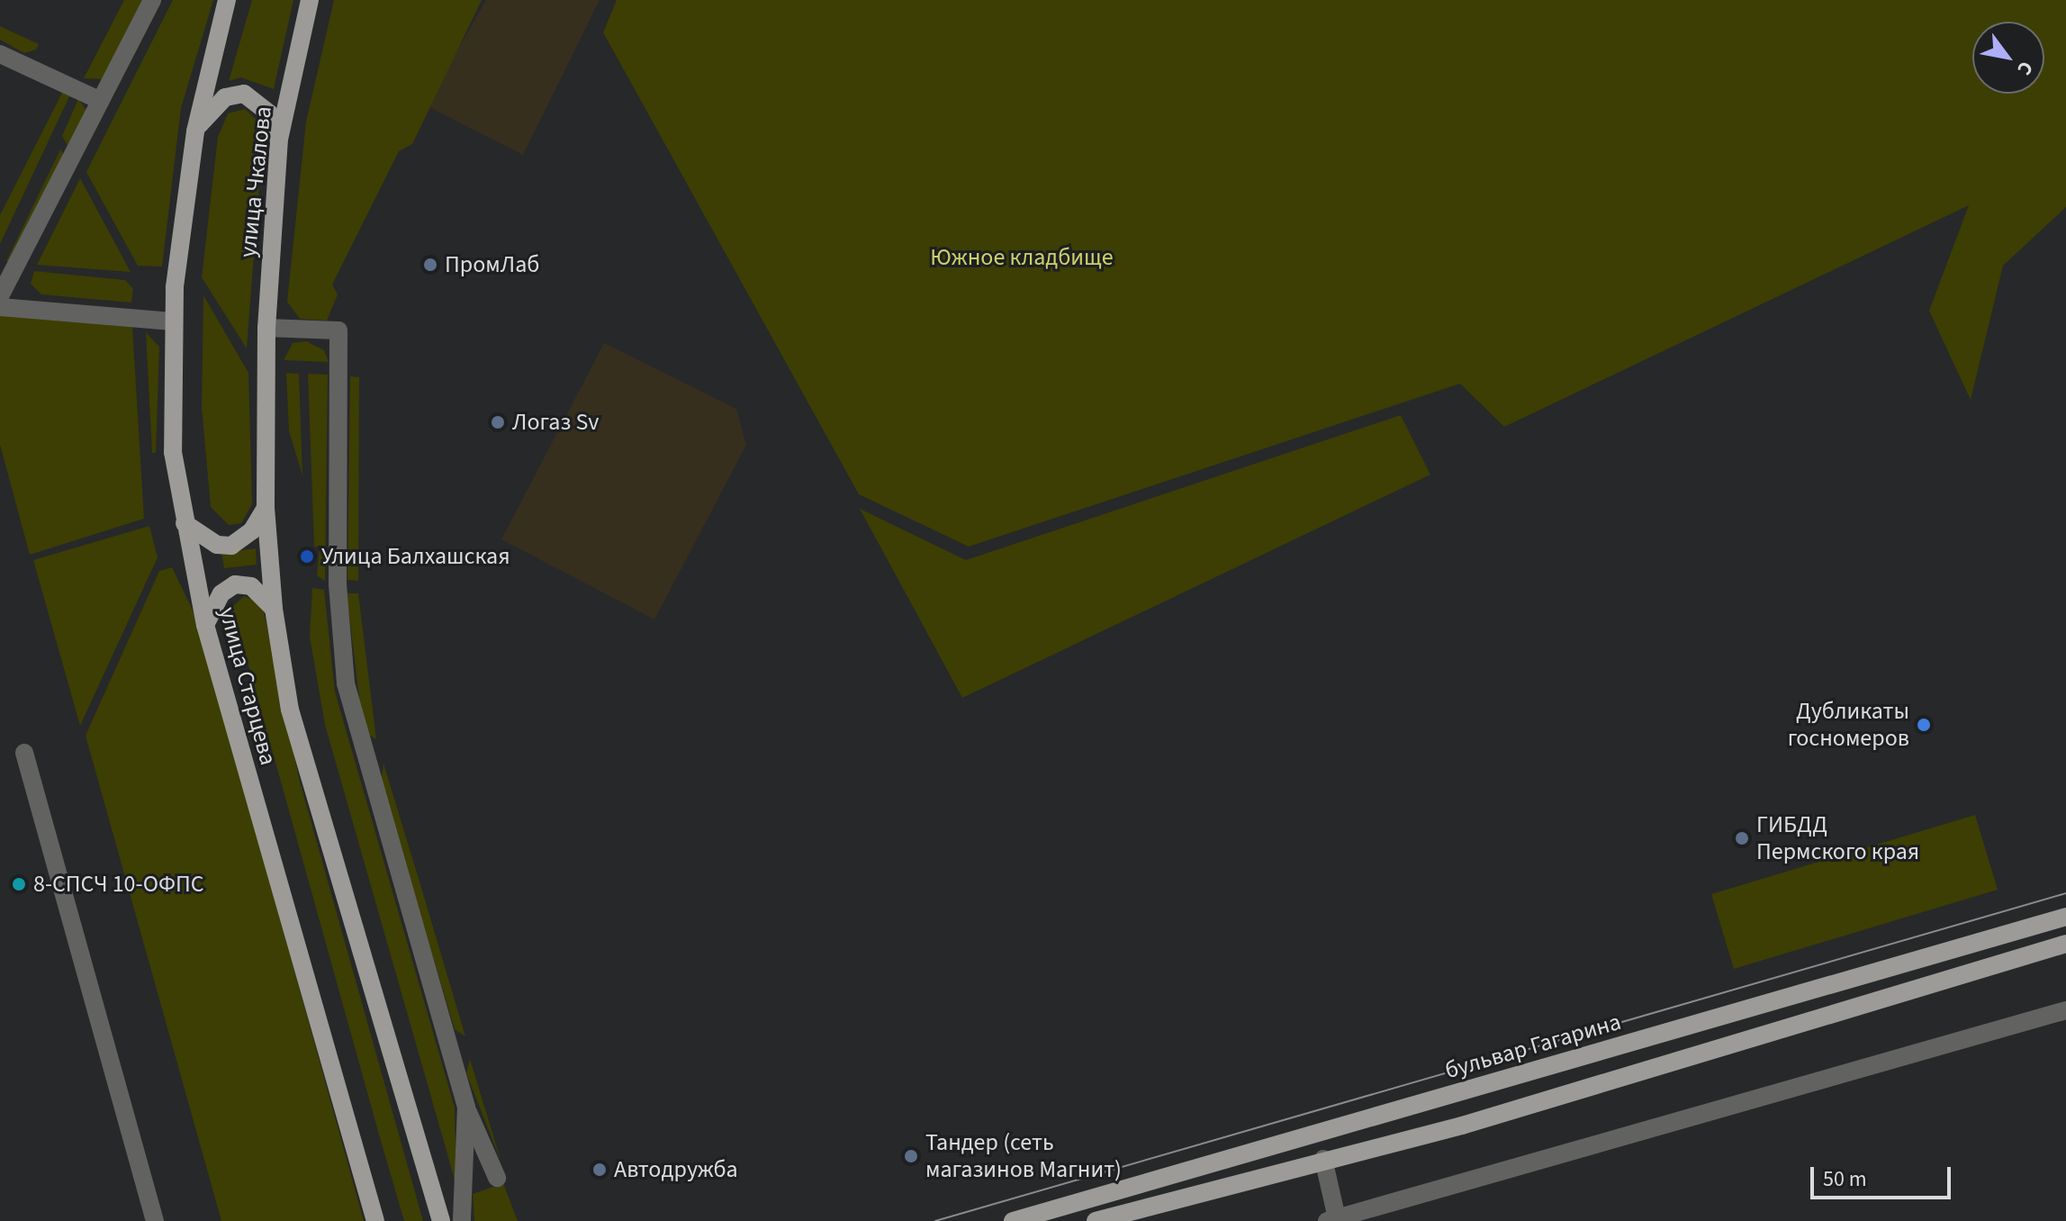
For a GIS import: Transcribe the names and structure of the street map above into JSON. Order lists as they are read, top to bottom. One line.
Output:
{"streets":{"main road":["улица Чкалова","улица Старцева","бульвар Гагарина"]},"crossings":[["улица Чкалова","улица Старцева"]],"parks":["Южное кладбище"],"places":["ПромЛаб","Логаз Sv","Улица Балхашская","Дубликаты госномеров","ГИБДД Пермского края","8-СПСЧ 10-ОФПС","Тандер (сеть магазинов Магнит)","Автодружба"],"scale_bar":"50 m","north":"bottom right"}
